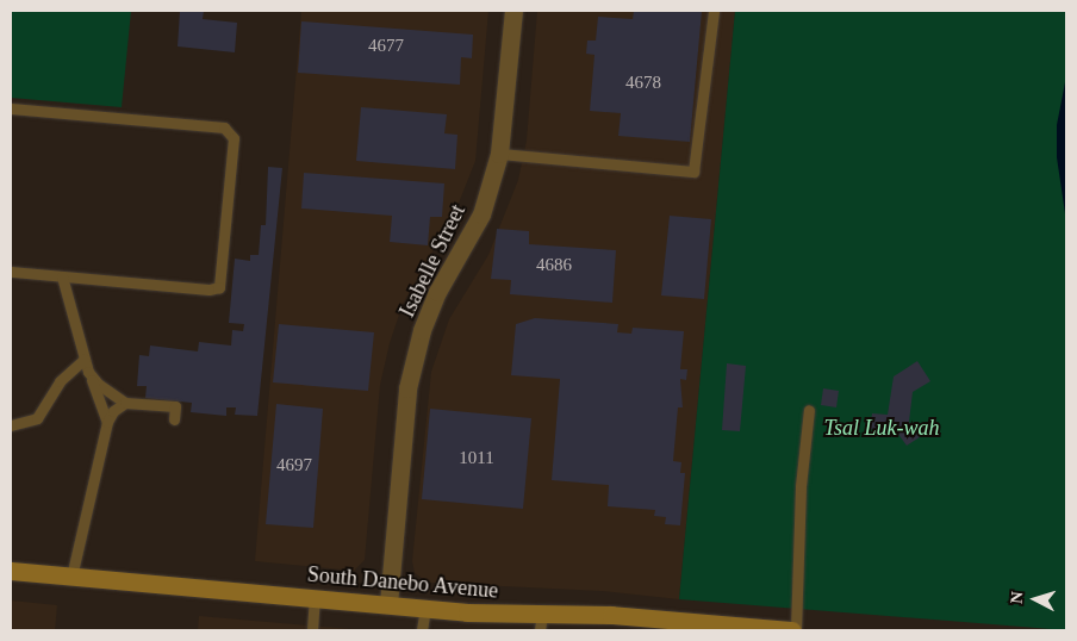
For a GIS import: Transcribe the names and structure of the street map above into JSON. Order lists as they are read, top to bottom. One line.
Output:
{"streets":{"street":["Isabelle Street","South Danebo Avenue"]},"crossings":[["Isabelle Street","South Danebo Avenue"]],"parks":["Tsal Luk-wah"],"house_numbers":["4677","4678","4686","1011","4697"],"north":"left"}
